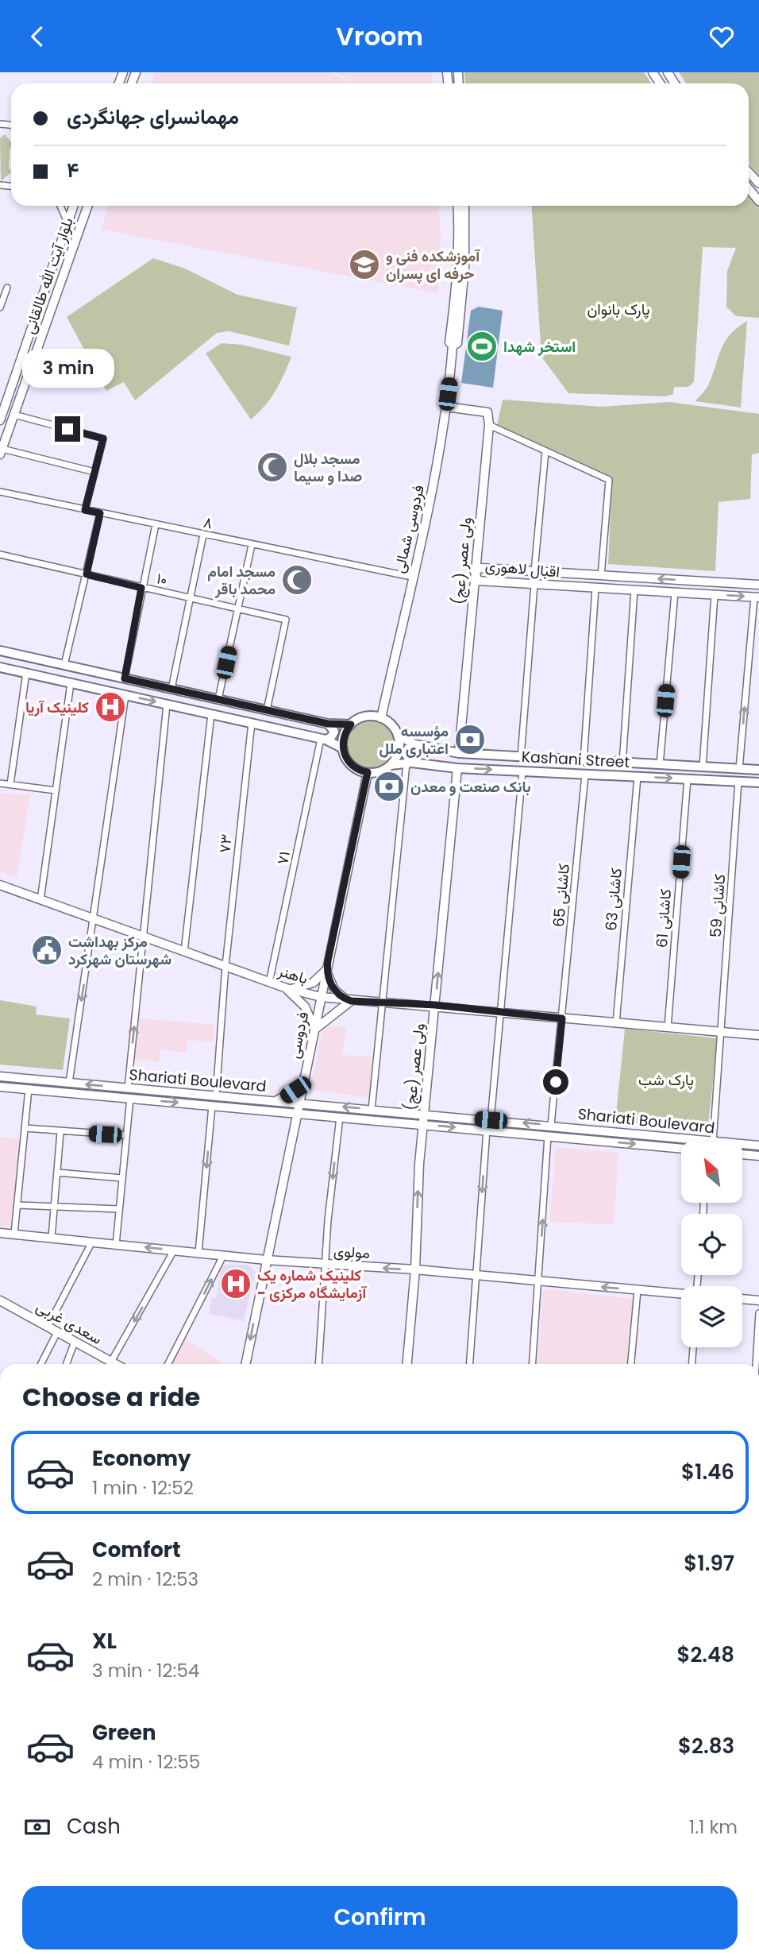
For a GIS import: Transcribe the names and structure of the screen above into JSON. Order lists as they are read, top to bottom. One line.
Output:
{"streets":{"main road":["بلوار آیت الله طالقانی","فردوسی شمالی","ولی عصر (عج)","اقبال لاهوری","Kashani Street","باهنر","فردوسی","Shariati Boulevard","مولوی","سعدی غربی"],"street":["۸","۱۰","۷۳","۷۱","کاشانی 65","کاشانی 63","کاشانی 59","کاشانی 61"]},"crossings":[["۸","فردوسی شمالی"],["فردوسی شمالی","Kashani Street"],["فردوسی شمالی","فردوسی"],["ولی عصر (عج)","اقبال لاهوری"],["ولی عصر (عج)","Kashani Street"],["ولی عصر (عج)","باهنر"],["ولی عصر (عج)","Shariati Boulevard"],["ولی عصر (عج)","مولوی"],["Kashani Street","کاشانی 65"],["Kashani Street","کاشانی 63"],["Kashani Street","کاشانی 59"],["Kashani Street","کاشانی 61"],["Kashani Street","فردوسی"],["۷۳","باهنر"],["۷۳","Shariati Boulevard"],["۷۱","باهنر"],["کاشانی 65","باهنر"],["کاشانی 65","Shariati Boulevard"],["کاشانی 63","باهنر"],["کاشانی 59","باهنر"],["کاشانی 59","Shariati Boulevard"],["کاشانی 61","باهنر"],["باهنر","فردوسی"],["فردوسی","Shariati Boulevard"],["فردوسی","مولوی"]],"one_way":["ولی عصر (عج)","مولوی"],"parks":["پارک بانوان","پارک شب"],"places":{"school or university":["آموزشکده فنی و حرفه ای پسران"],"sports":["استخر شهدا"],"mosque":["مسجد بلال صدا و سیما","مسجد امام محمد باقر"],"hospital":["کلینیک آریا","کلینیک شماره یک - آزمایشگاه مرکزی"],"bank":["مؤسسه اعتباری ملل","بانک صنعت و معدن"],"public building":["مرکز بهداشت شهرستان شهرکرد"]},"north":"top left","page":{"header":"Vroom","banner":["مهمانسرای جهانگردی","۴"],"bubble":"3 min","heading":"Choose a ride","list":[{"name":"Economy","note":"1 min · 12:52","value":"$1.46"},{"name":"Comfort","note":"2 min · 12:53","value":"$1.97"},{"name":"XL","note":"3 min · 12:54","value":"$2.48"},{"name":"Green","note":"4 min · 12:55","value":"$2.83"}],"pay":["Cash","1.1 km"],"buttons":"Confirm"}}
